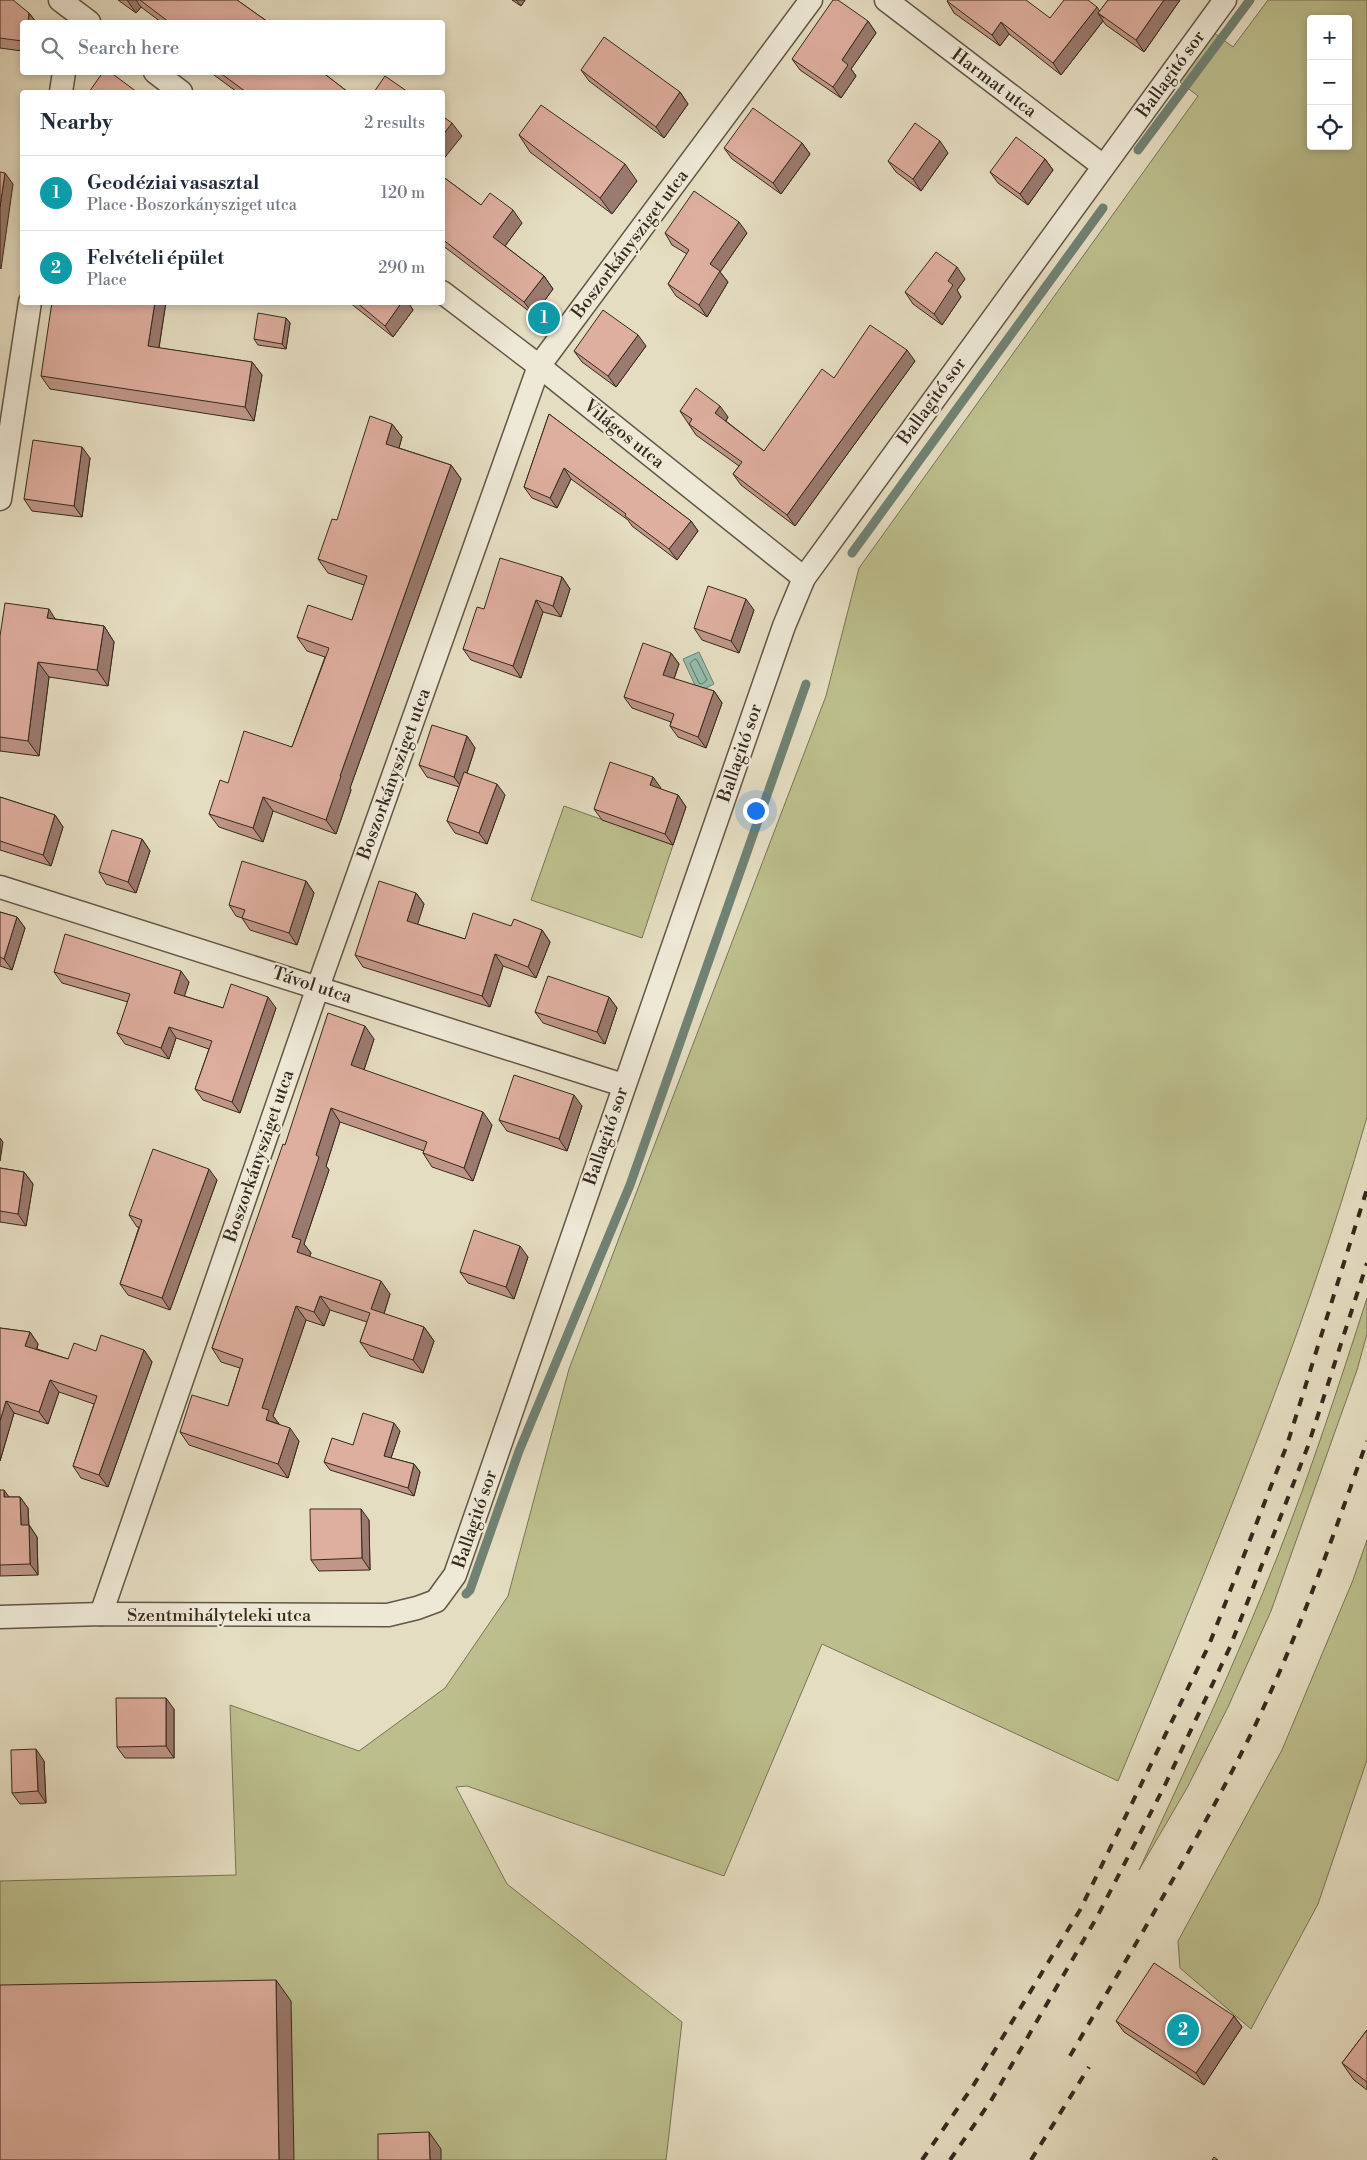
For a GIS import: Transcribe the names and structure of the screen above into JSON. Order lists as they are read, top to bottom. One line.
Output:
{"streets":{"street":["Ballagitó sor","Harmat utca","Boszorkánysziget utca","Világos utca","Távol utca","Szentmihályteleki utca"]},"crossings":[["Ballagitó sor","Harmat utca"],["Ballagitó sor","Világos utca"],["Ballagitó sor","Távol utca"],["Ballagitó sor","Szentmihályteleki utca"],["Boszorkánysziget utca","Világos utca"],["Boszorkánysziget utca","Távol utca"],["Boszorkánysziget utca","Szentmihályteleki utca"]],"page":{"map_buttons":["+","−"],"search":"Search here","heading":["Nearby","2 results"],"list":[{"mark":"1","name":"Geodéziai vasasztal","note":"Place · Boszorkánysziget utca","value":"120 m"},{"mark":"2","name":"Felvételi épület","note":"Place","value":"290 m"}],"pins":["1","2"]}}
